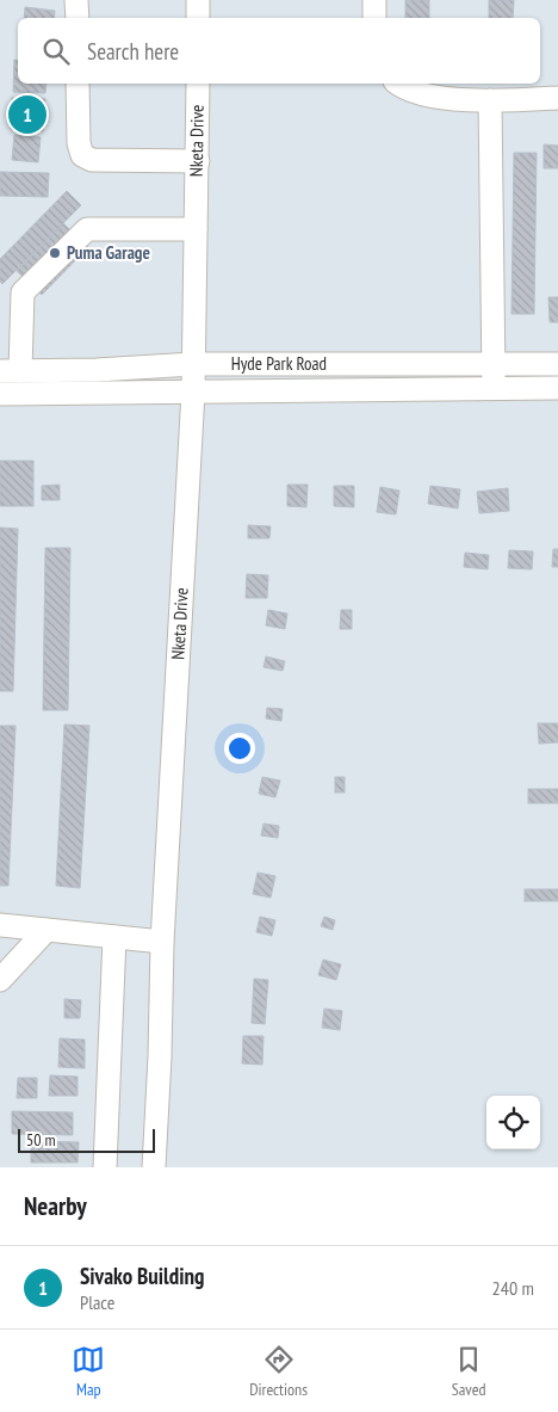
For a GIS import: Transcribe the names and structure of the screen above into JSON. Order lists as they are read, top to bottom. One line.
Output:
{"streets":{"street":["Nketa Drive","Hyde Park Road"]},"crossings":[["Nketa Drive","Hyde Park Road"]],"places":["Puma Garage"],"scale_bar":"50 m","page":{"search":"Search here","pins":"1","scale":"50 m","heading":"Nearby","list":[{"mark":"1","name":"Sivako Building","note":"Place","value":"240 m"}],"nav":["Map","Directions","Saved"]}}
